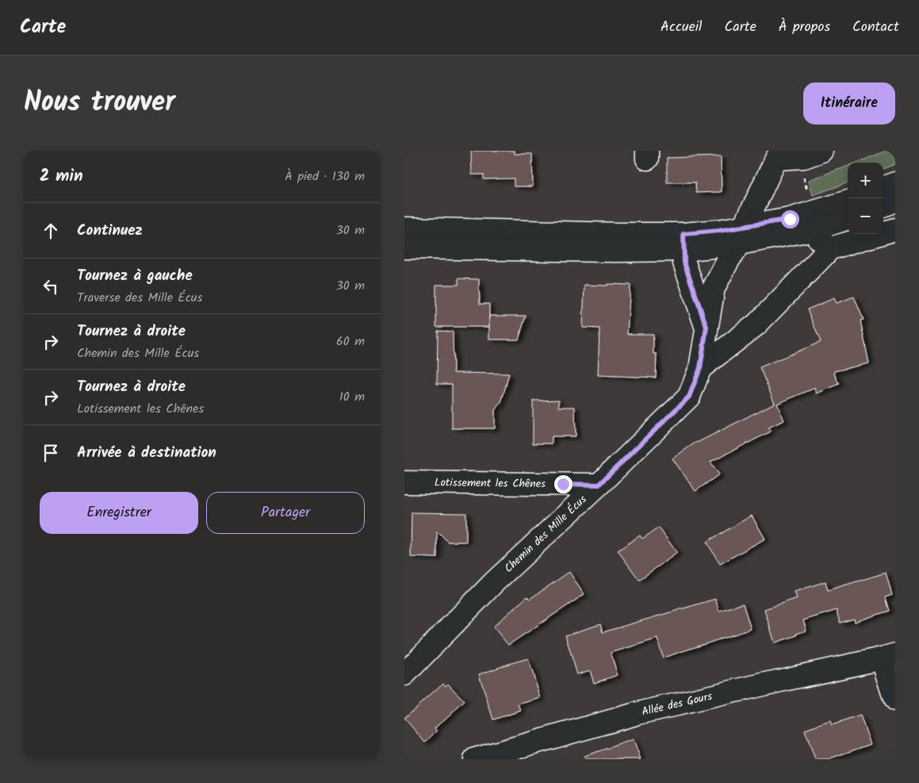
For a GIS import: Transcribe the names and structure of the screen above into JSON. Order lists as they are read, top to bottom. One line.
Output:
{"streets":{"street":["Lotissement les Chênes","Chemin des Mille Écus","Allée des Gours"]},"crossings":[["Lotissement les Chênes","Chemin des Mille Écus"]],"page":{"header":"Carte","nav":["Accueil","Carte","À propos","Contact"],"title":"Nous trouver","buttons":["Itinéraire",["Enregistrer","Partager"]],"heading":["2 min","À pied · 130 m"],"map_buttons":["+","−"],"list":[["Continuez","30 m"],["Tournez à gauche","Traverse des Mille Écus","30 m"],["Tournez à droite","Chemin des Mille Écus","60 m"],["Tournez à droite","Lotissement les Chênes","10 m"],"Arrivée à destination"]}}
